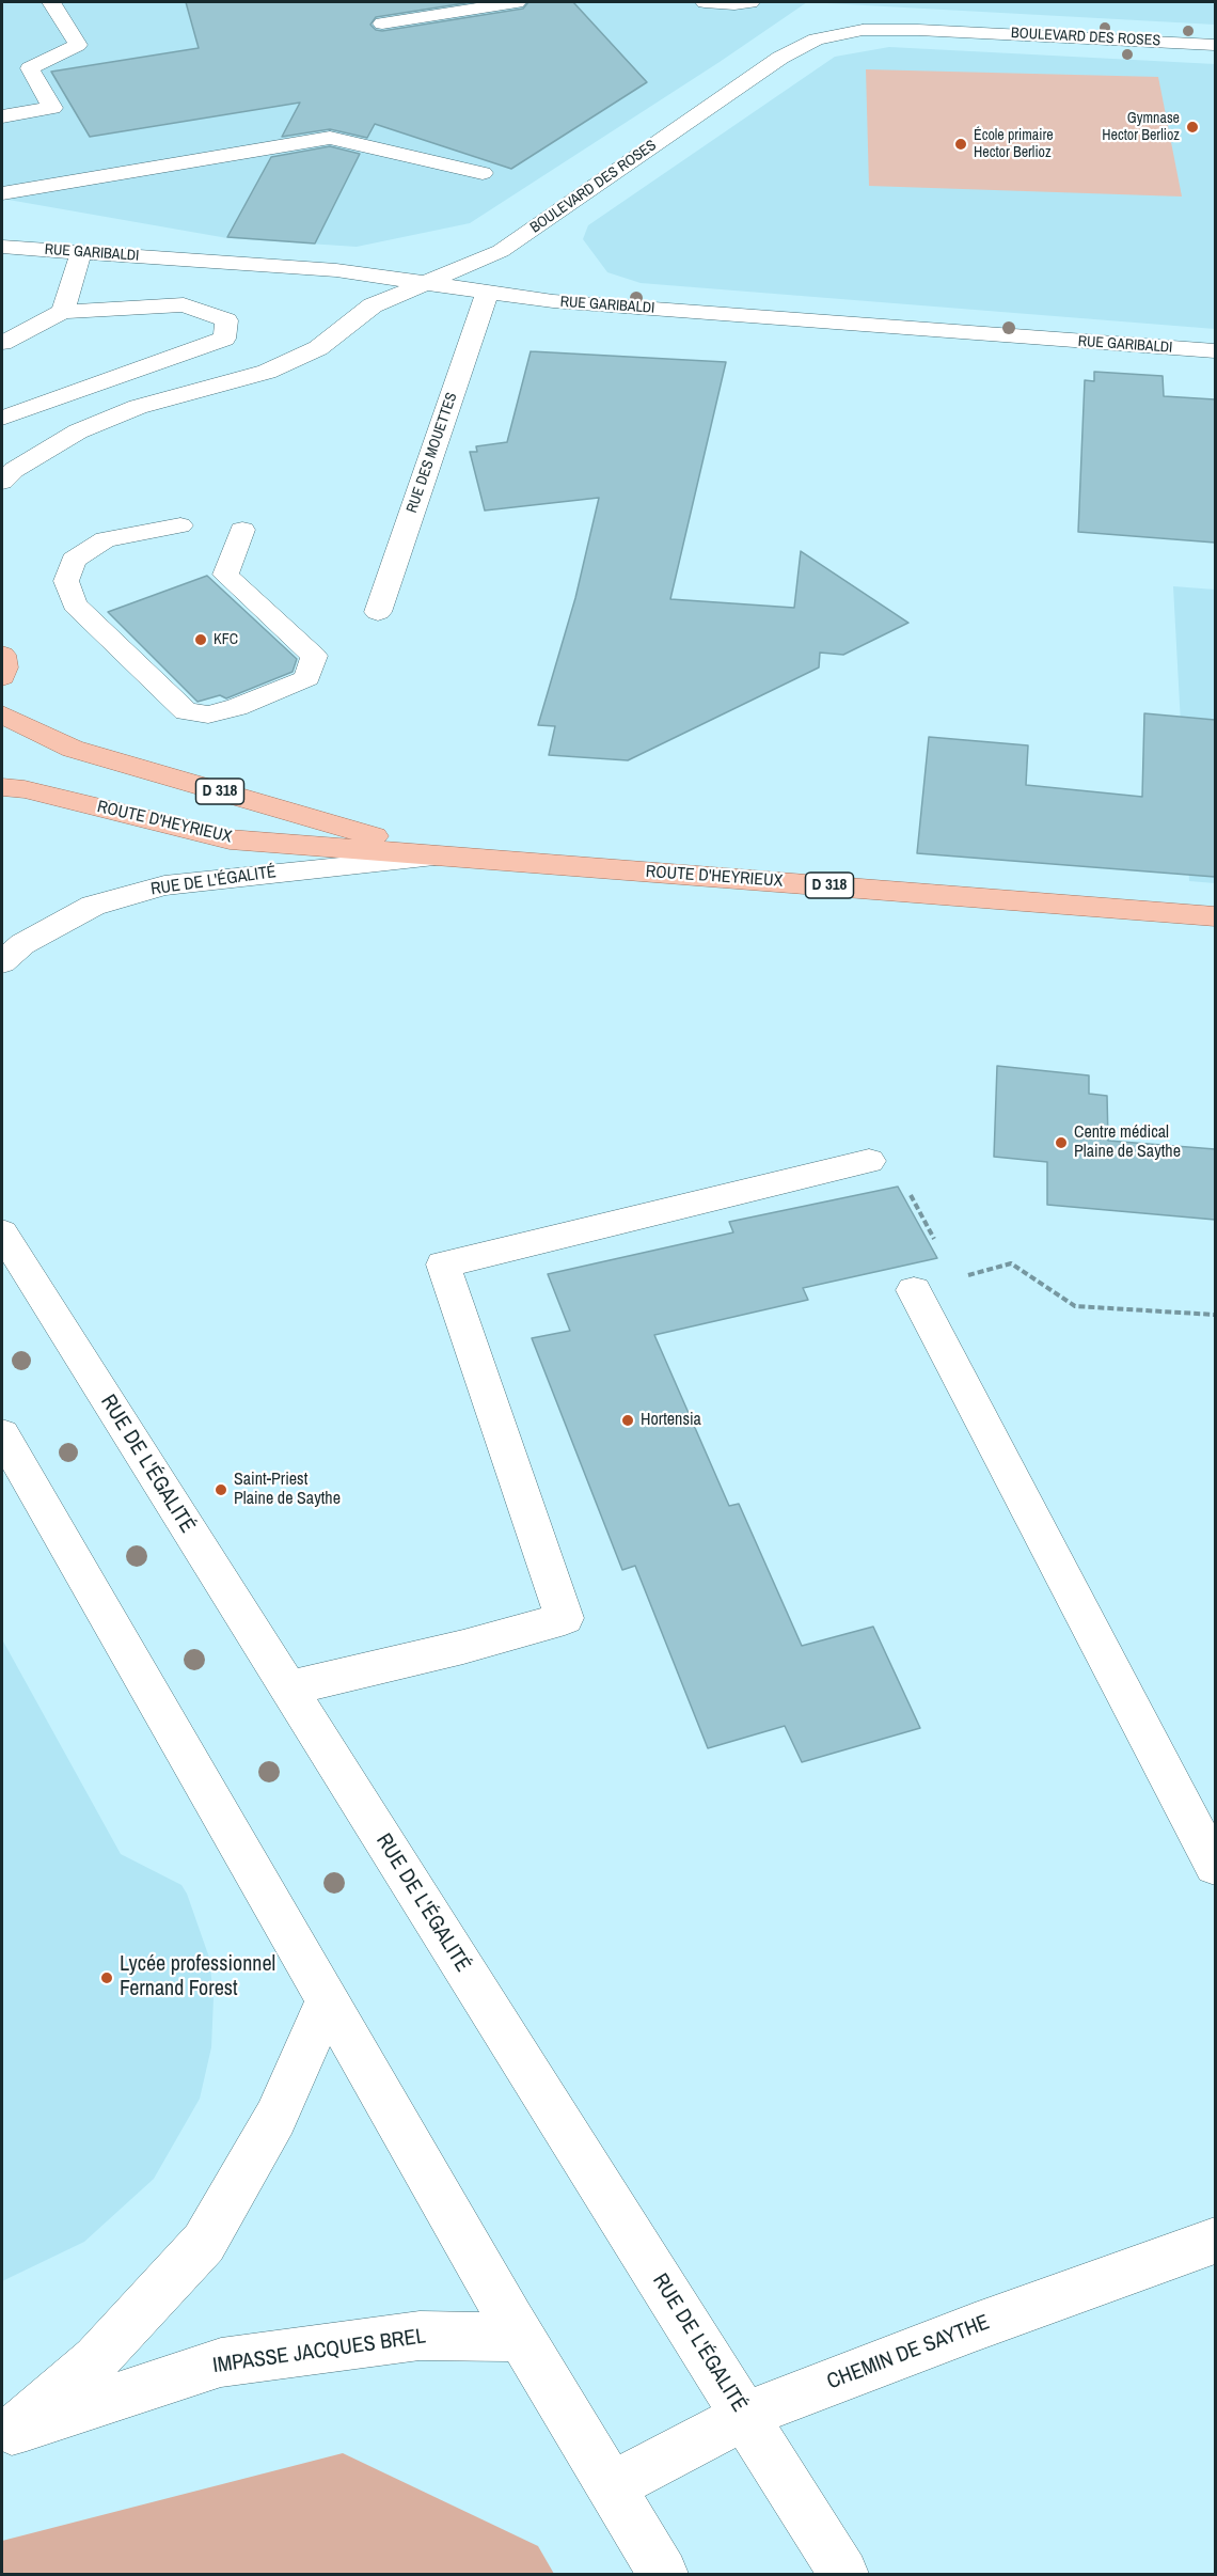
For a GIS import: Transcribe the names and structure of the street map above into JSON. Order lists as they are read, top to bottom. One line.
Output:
{"streets":{"main road":["D 318","ROUTE D'HEYRIEUX"],"street":["BOULEVARD DES ROSES","RUE GARIBALDI","RUE DES MOUETTES","RUE DE L'ÉGALITÉ","IMPASSE JACQUES BREL","CHEMIN DE SAYTHE"]},"crossings":[["BOULEVARD DES ROSES","RUE GARIBALDI"],["RUE GARIBALDI","RUE DES MOUETTES"],["ROUTE D'HEYRIEUX","RUE DE L'ÉGALITÉ"],["RUE DE L'ÉGALITÉ","CHEMIN DE SAYTHE"]],"places":["Gymnase Hector Berlioz","École primaire Hector Berlioz","KFC","Centre médical Plaine de Saythe","Hortensia","Saint-Priest Plaine de Saythe","Lycée professionnel Fernand Forest"]}
